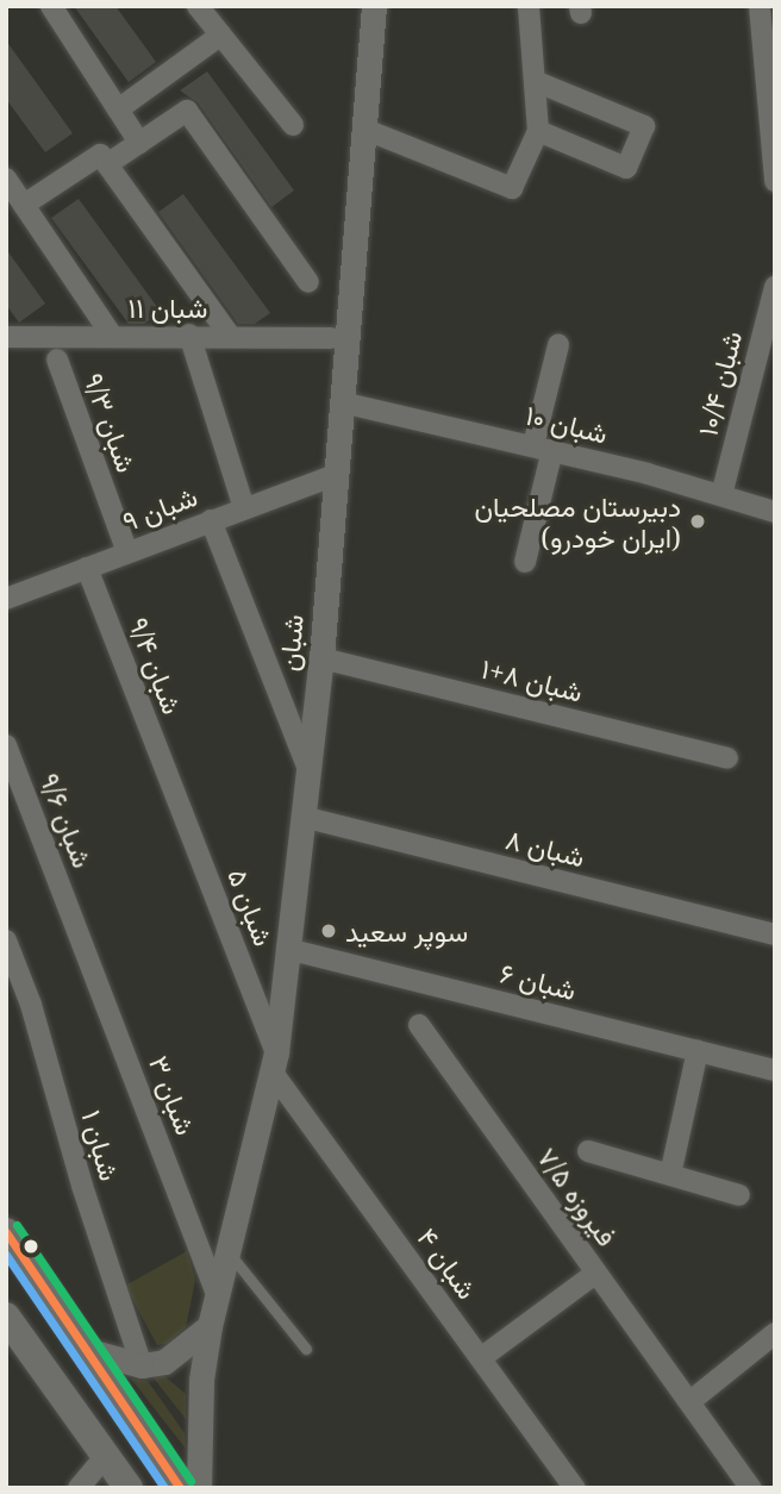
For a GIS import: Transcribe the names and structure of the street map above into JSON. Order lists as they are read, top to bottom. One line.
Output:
{"streets":{"street":["۱۱ شبان","۱۰/۴ شبان","۹/۳ شبان","۱۰ شبان","۹ شبان","شبان","۹/۴ شبان","۱+۸ شبان","۹/۶ شبان","۸ شبان","۵ شبان","۶ شبان","۳ شبان","۱ شبان","۷/۵ فیروزه","۴ شبان"]},"crossings":[["۱۰/۴ شبان","۱۰ شبان"],["۹/۳ شبان","۹ شبان"],["۱۰ شبان","شبان"],["۹ شبان","شبان"],["۹ شبان","۹/۴ شبان"],["شبان","۱+۸ شبان"],["شبان","۸ شبان"],["شبان","۵ شبان"],["شبان","۶ شبان"],["شبان","۳ شبان"],["شبان","۴ شبان"],["۹/۴ شبان","۵ شبان"],["۹/۶ شبان","۳ شبان"],["۵ شبان","۴ شبان"]],"places":["دبیرستان مصلحیان (ایران خودرو)","سوپر سعید"]}
